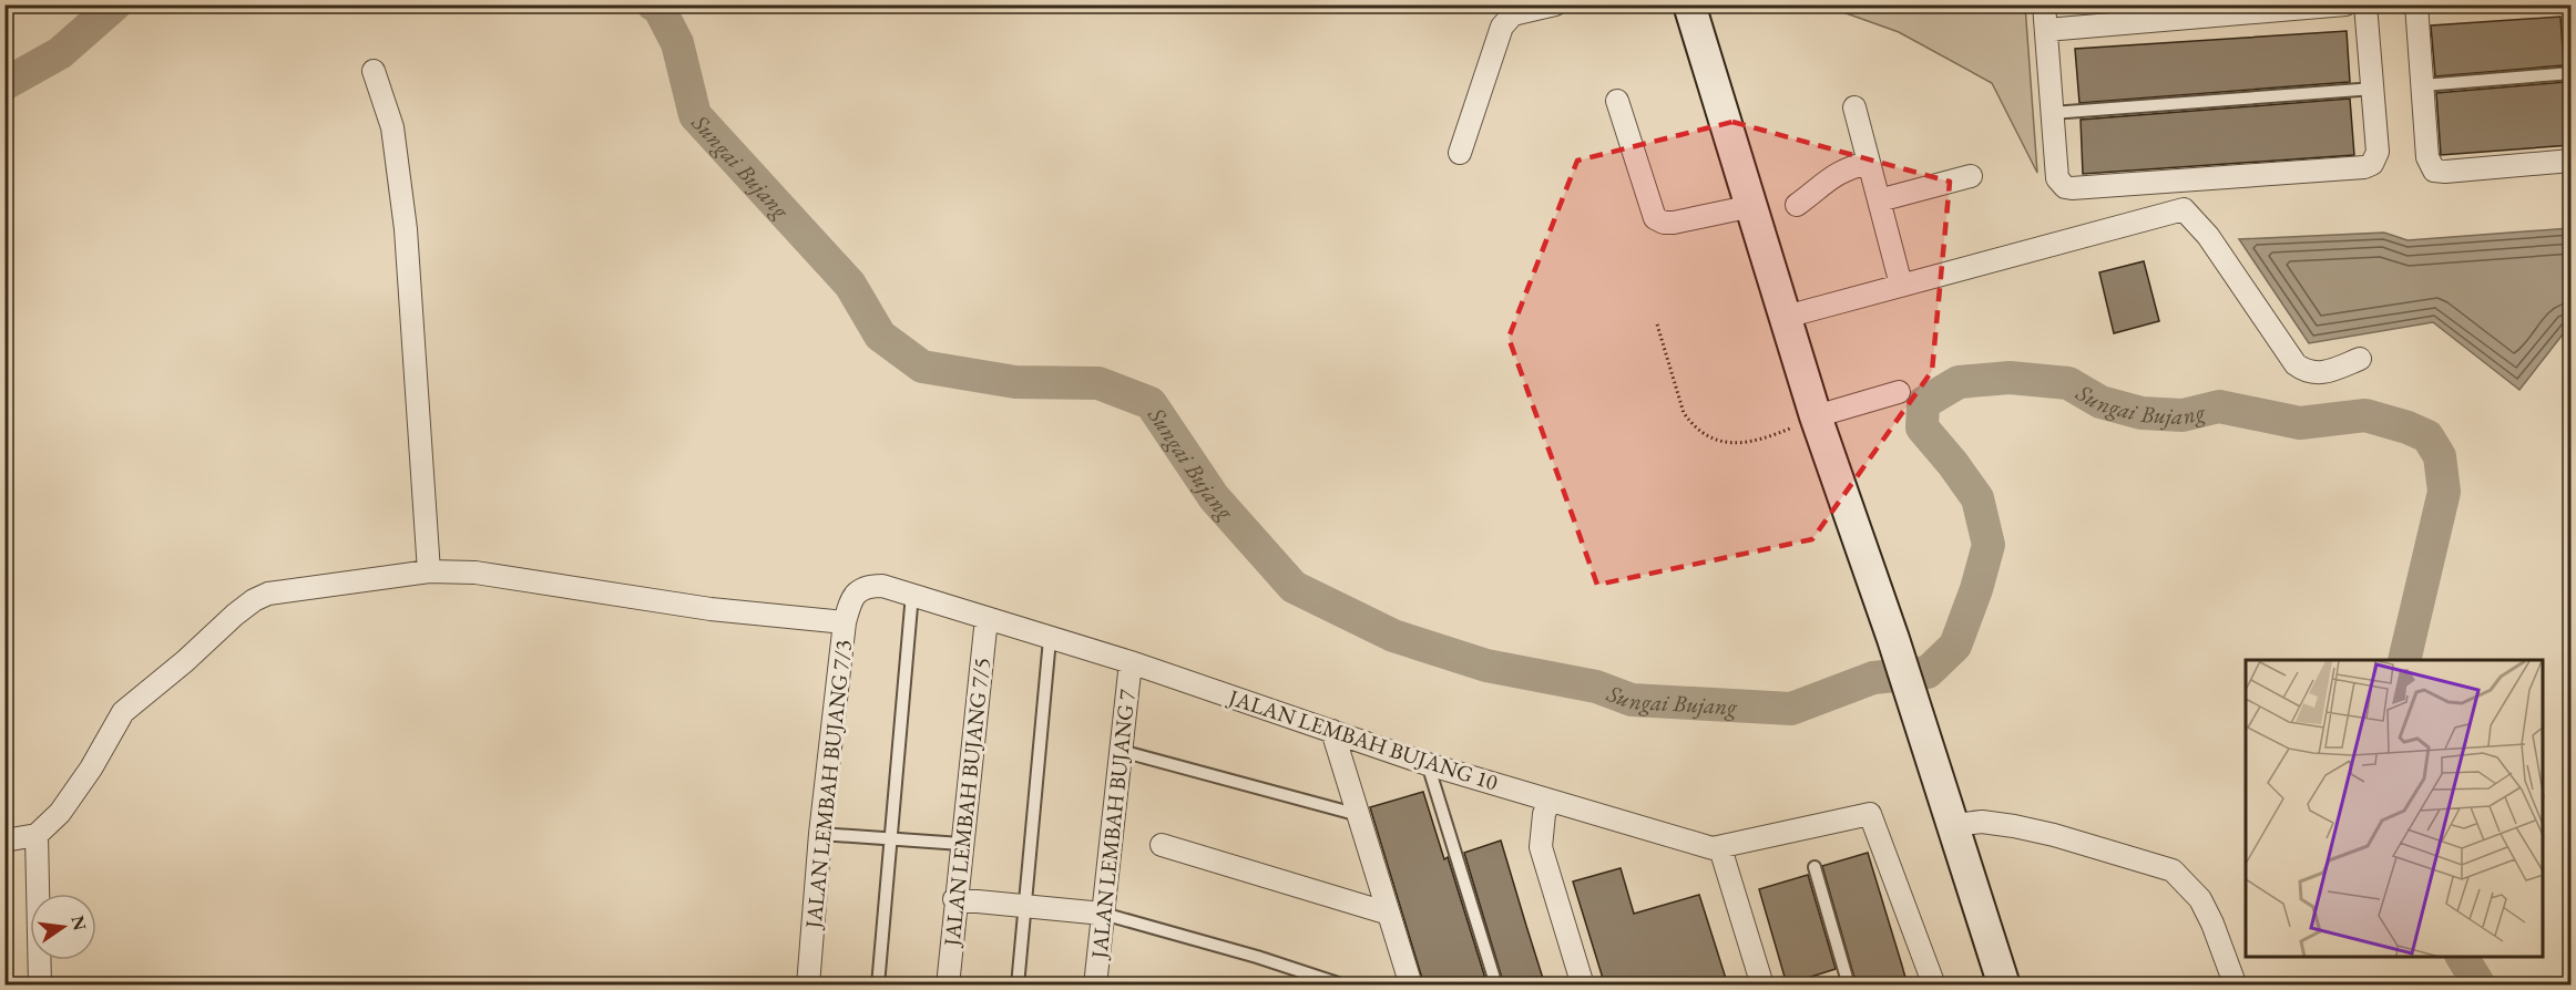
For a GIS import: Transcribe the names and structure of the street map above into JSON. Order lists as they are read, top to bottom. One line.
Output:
{"streets":{"street":["JALAN LEMBAH BUJANG 10","JALAN LEMBAH BUJANG 7/3","JALAN LEMBAH BUJANG 7/5","JALAN LEMBAH BUJANG 7"]},"crossings":[["JALAN LEMBAH BUJANG 10","JALAN LEMBAH BUJANG 7/3"],["JALAN LEMBAH BUJANG 10","JALAN LEMBAH BUJANG 7/5"],["JALAN LEMBAH BUJANG 10","JALAN LEMBAH BUJANG 7"]],"water":["Sungai Bujang"],"north":"right"}
